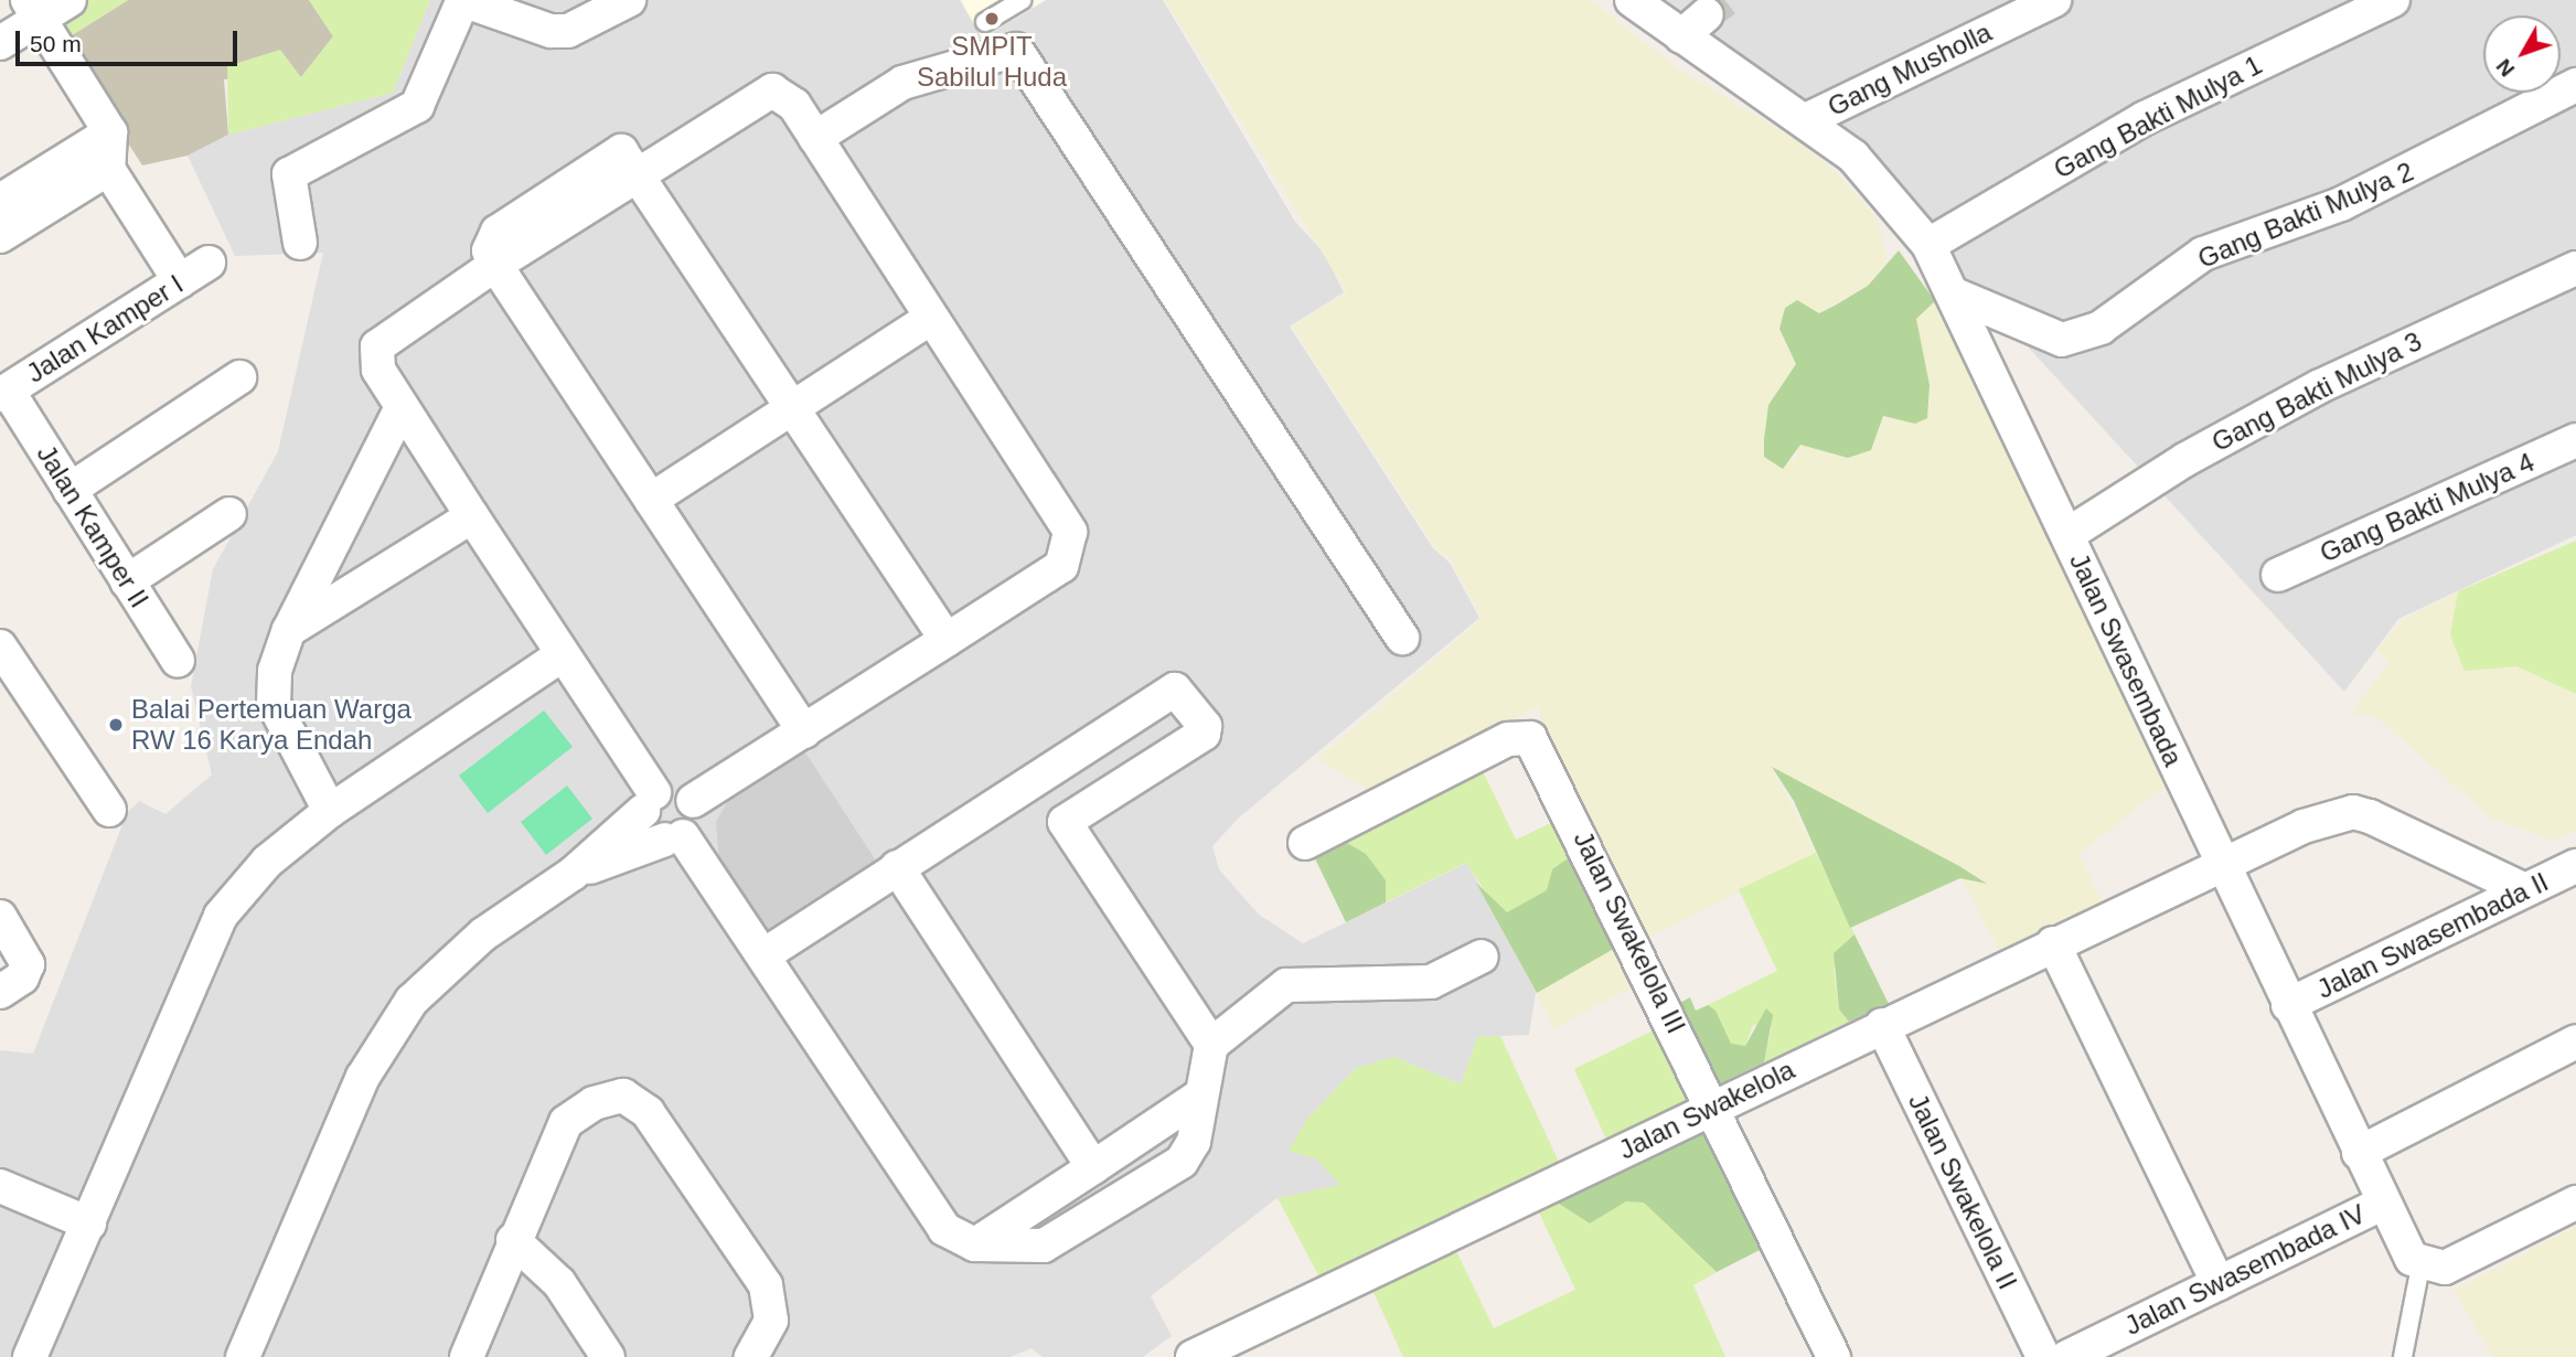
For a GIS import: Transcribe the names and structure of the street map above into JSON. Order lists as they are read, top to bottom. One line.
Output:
{"streets":{"street":["Gang Musholla","Gang Bakti Mulya 1","Gang Bakti Mulya 2","Jalan Kamper I","Gang Bakti Mulya 3","Gang Bakti Mulya 4","Jalan Kamper II","Jalan Swasembada","Jalan Swakelola III","Jalan Swasembada II","Jalan Swakelola","Jalan Swakelola II","Jalan Swasembada IV"]},"crossings":[["Gang Musholla","Jalan Swasembada"],["Gang Bakti Mulya 1","Jalan Swasembada"],["Gang Bakti Mulya 2","Jalan Swasembada"],["Jalan Kamper I","Jalan Kamper II"],["Gang Bakti Mulya 3","Jalan Swasembada"],["Jalan Swasembada","Jalan Swasembada II"],["Jalan Swasembada","Jalan Swakelola"],["Jalan Swasembada","Jalan Swasembada IV"],["Jalan Swakelola III","Jalan Swakelola"],["Jalan Swasembada II","Jalan Swakelola"],["Jalan Swakelola","Jalan Swakelola II"]],"places":["SMPIT Sabilul Huda","Balai Pertemuan Warga RW 16 Karya Endah"],"scale_bar":"50 m","north":"bottom left"}
